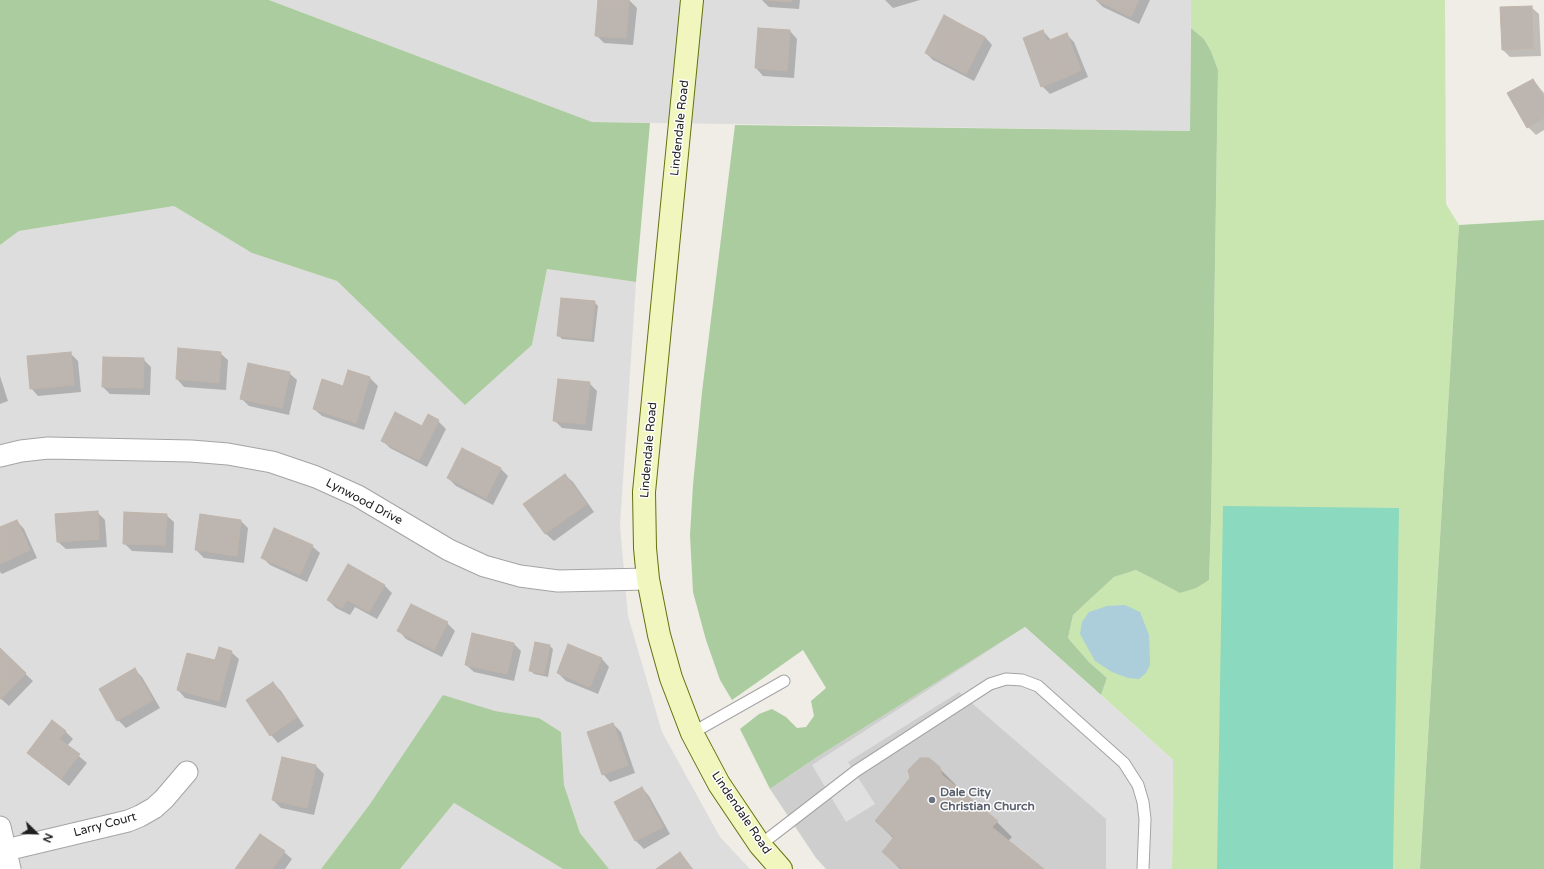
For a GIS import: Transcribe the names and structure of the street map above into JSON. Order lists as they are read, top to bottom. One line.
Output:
{"streets":{"street":["Lindendale Road","Lynwood Drive","Larry Court"]},"crossings":[["Lindendale Road","Lynwood Drive"]],"places":["Dale City Christian Church"],"north":"bottom right"}
